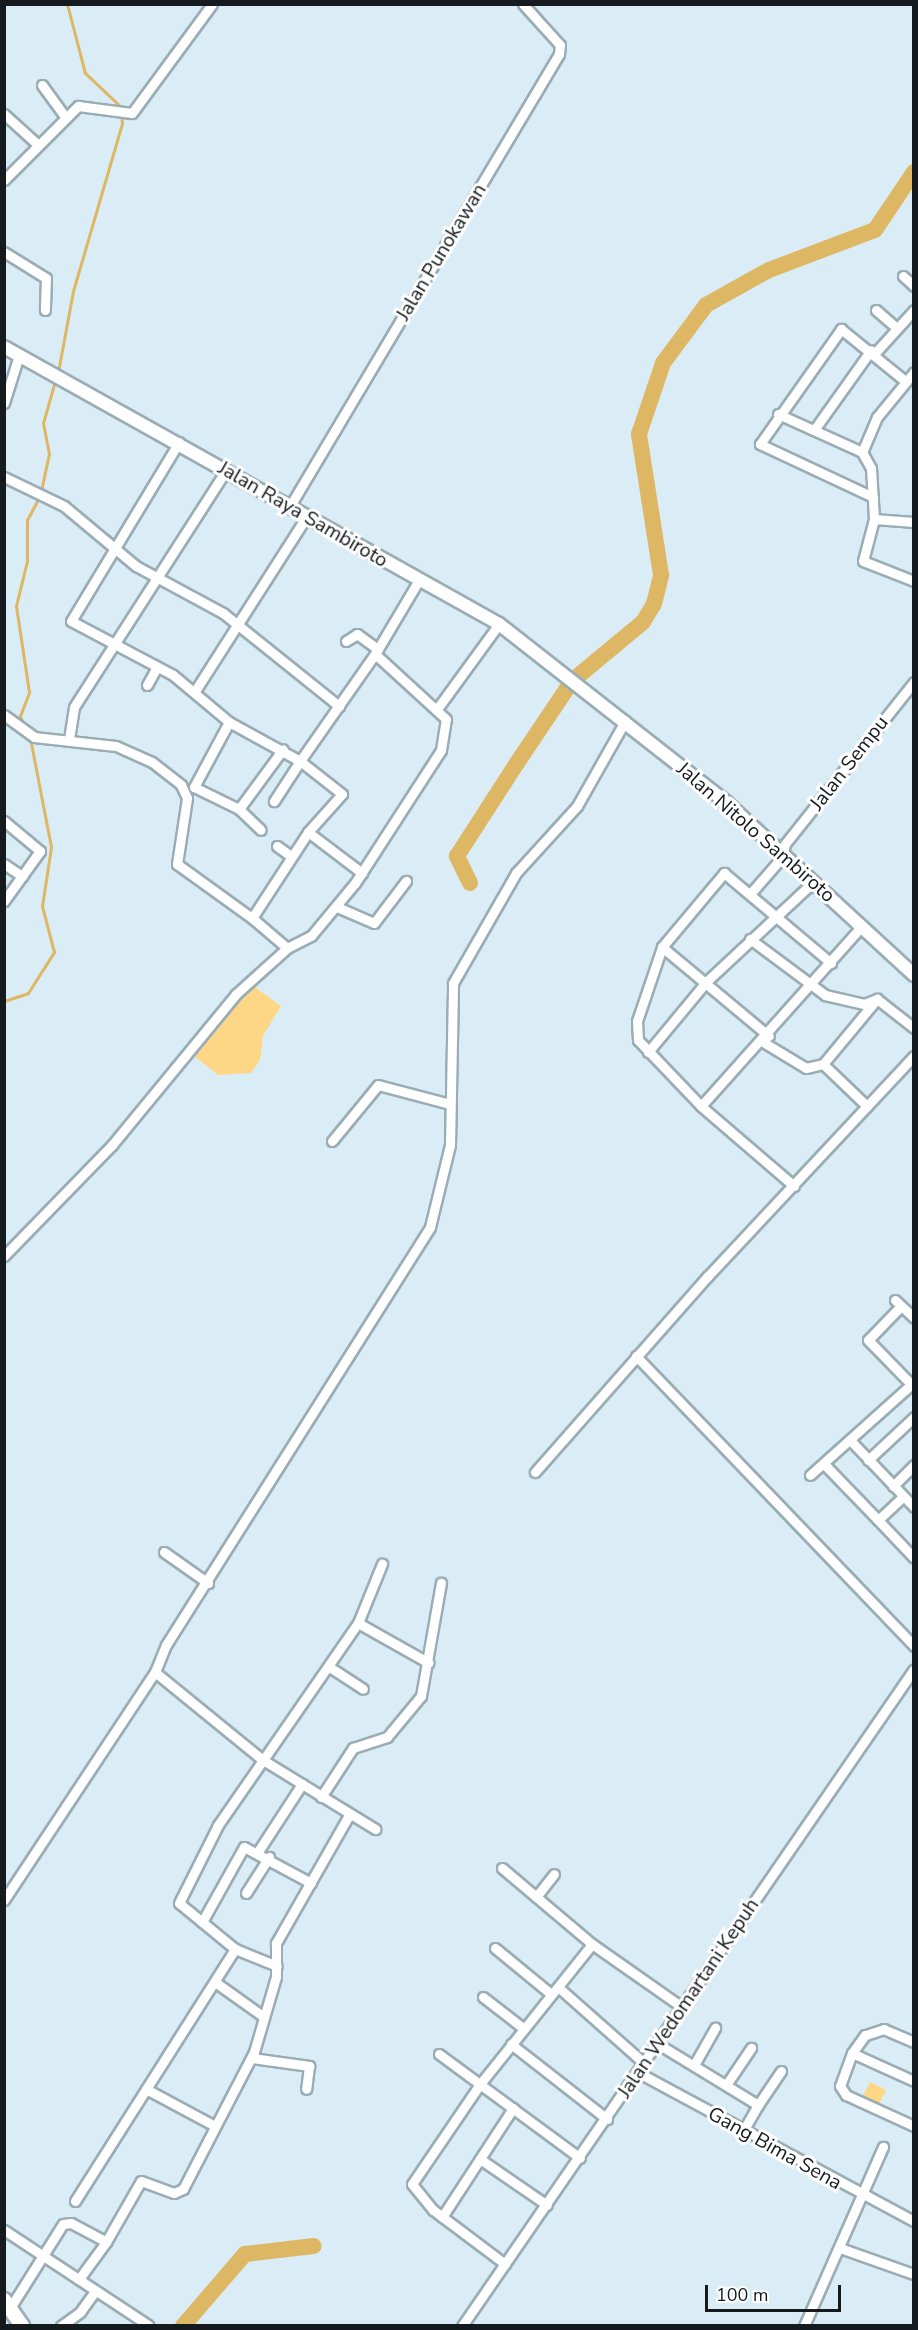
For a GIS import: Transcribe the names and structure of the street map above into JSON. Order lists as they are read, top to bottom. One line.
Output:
{"streets":{"street":["Jalan Punokawan","Jalan Raya Sambiroto","Jalan Sempu","Jalan Nitolo Sambiroto","Jalan Wedomartani Kepuh","Gang Bima Sena"]},"crossings":[["Jalan Punokawan","Jalan Raya Sambiroto"],["Jalan Raya Sambiroto","Jalan Nitolo Sambiroto"],["Jalan Sempu","Jalan Nitolo Sambiroto"],["Jalan Wedomartani Kepuh","Gang Bima Sena"]],"scale_bar":"100 m"}
